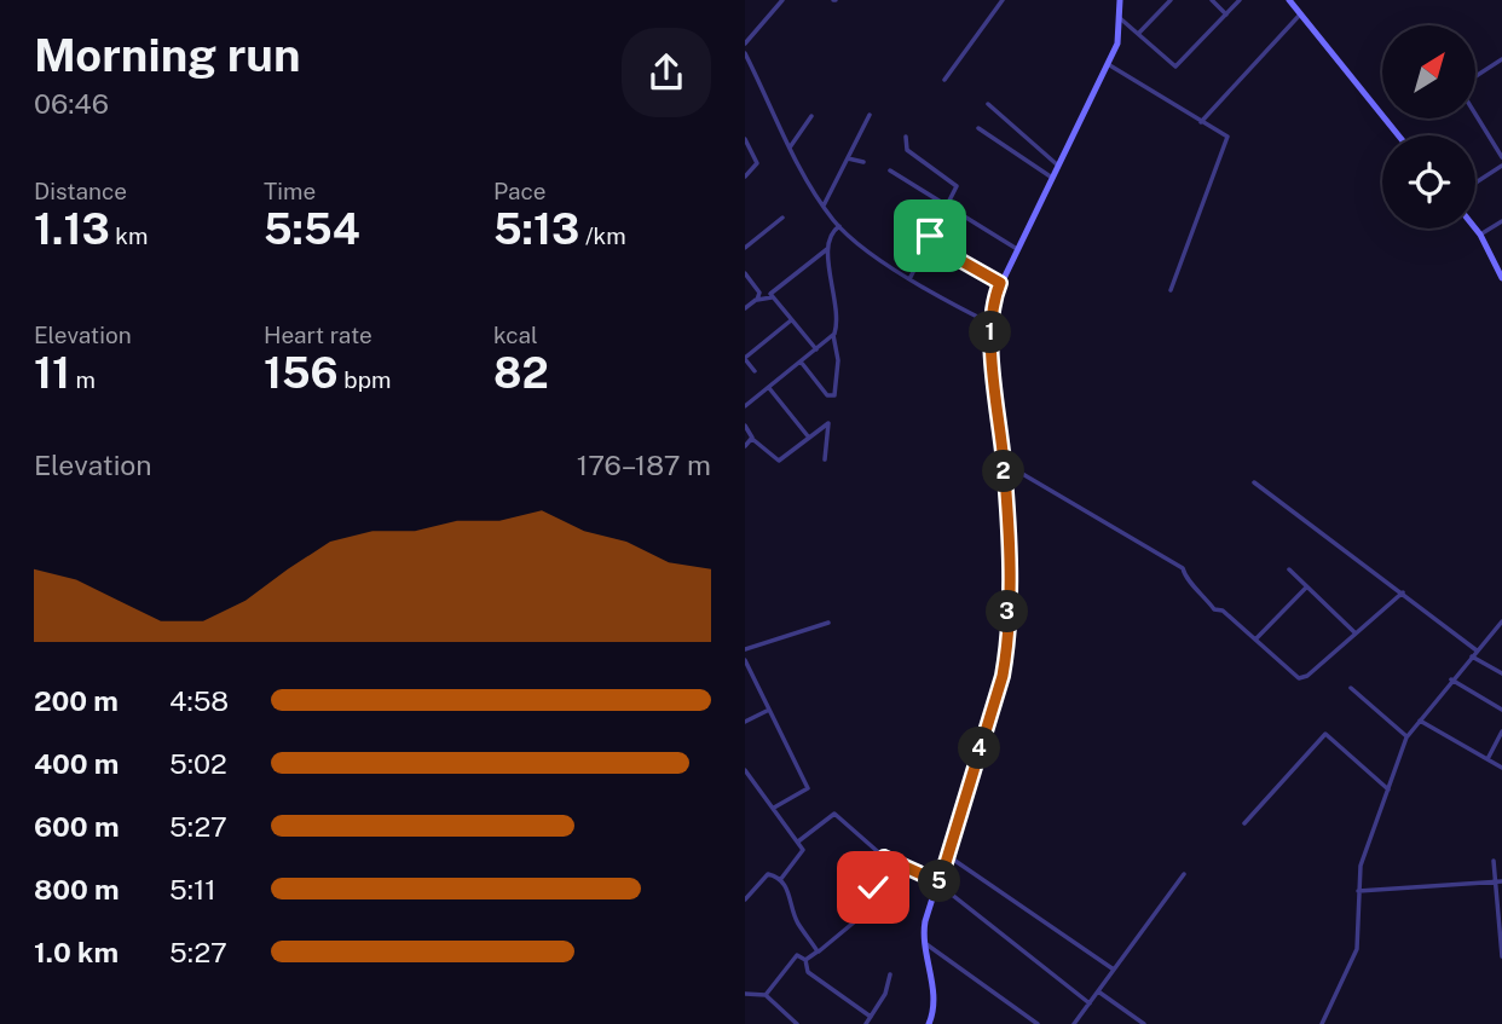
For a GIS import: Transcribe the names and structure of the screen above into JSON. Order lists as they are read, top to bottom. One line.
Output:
{"north":"top right","page":{"heading":["Morning run","06:46"],"stats":[["Distance","1.13 km"],["Time","5:54"],["Pace","5:13 /km"],["Elevation","11 m"],["Heart rate","156 bpm"],["kcal","82"]],"pins":["1","2","3","4","5"],"chart":["Elevation","176–187 m"],"list":[{"name":"200 m","note":"4:58"},{"name":"400 m","note":"5:02"},{"name":"600 m","note":"5:27"},{"name":"800 m","note":"5:11"},{"name":"1.0 km","note":"5:27"}]}}
